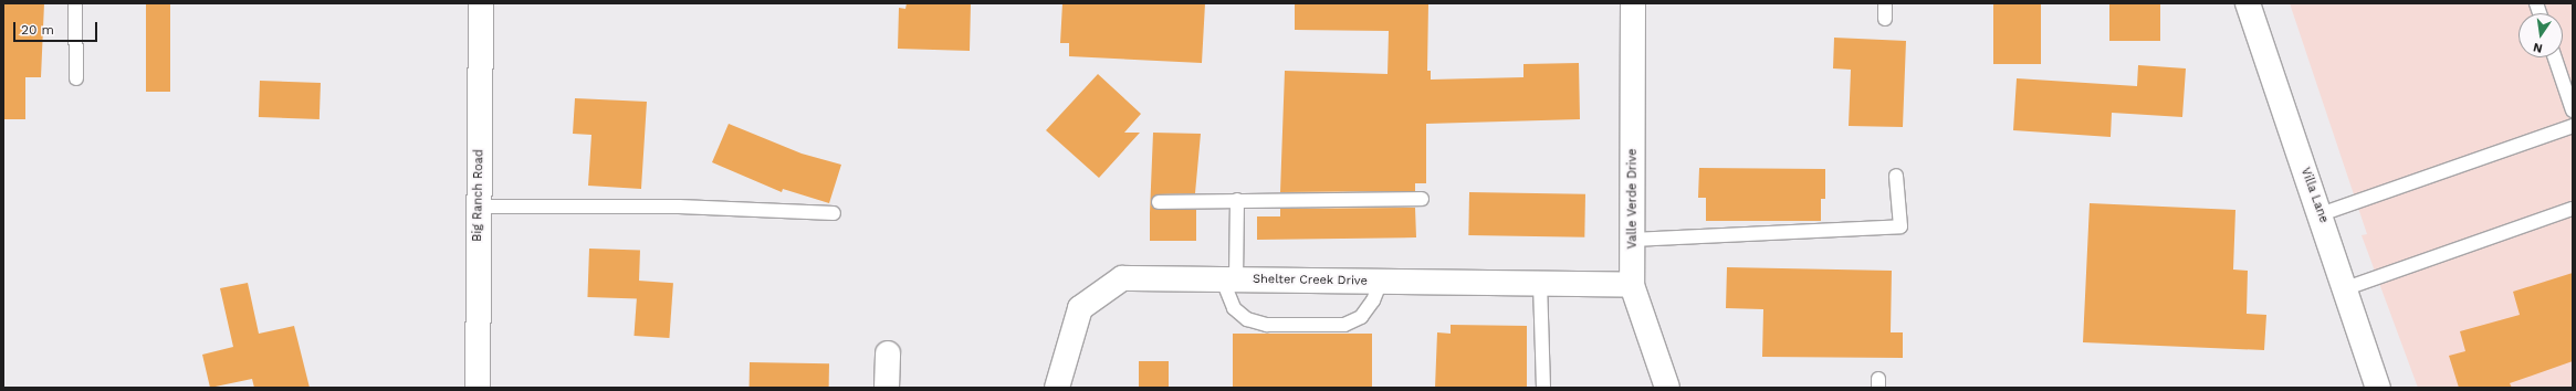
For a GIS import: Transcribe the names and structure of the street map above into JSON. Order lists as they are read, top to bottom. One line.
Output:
{"streets":{"street":["Big Ranch Road","Villa Lane","Valle Verde Drive","Shelter Creek Drive"]},"crossings":[["Valle Verde Drive","Shelter Creek Drive"]],"scale_bar":"20 m","north":"bottom"}
